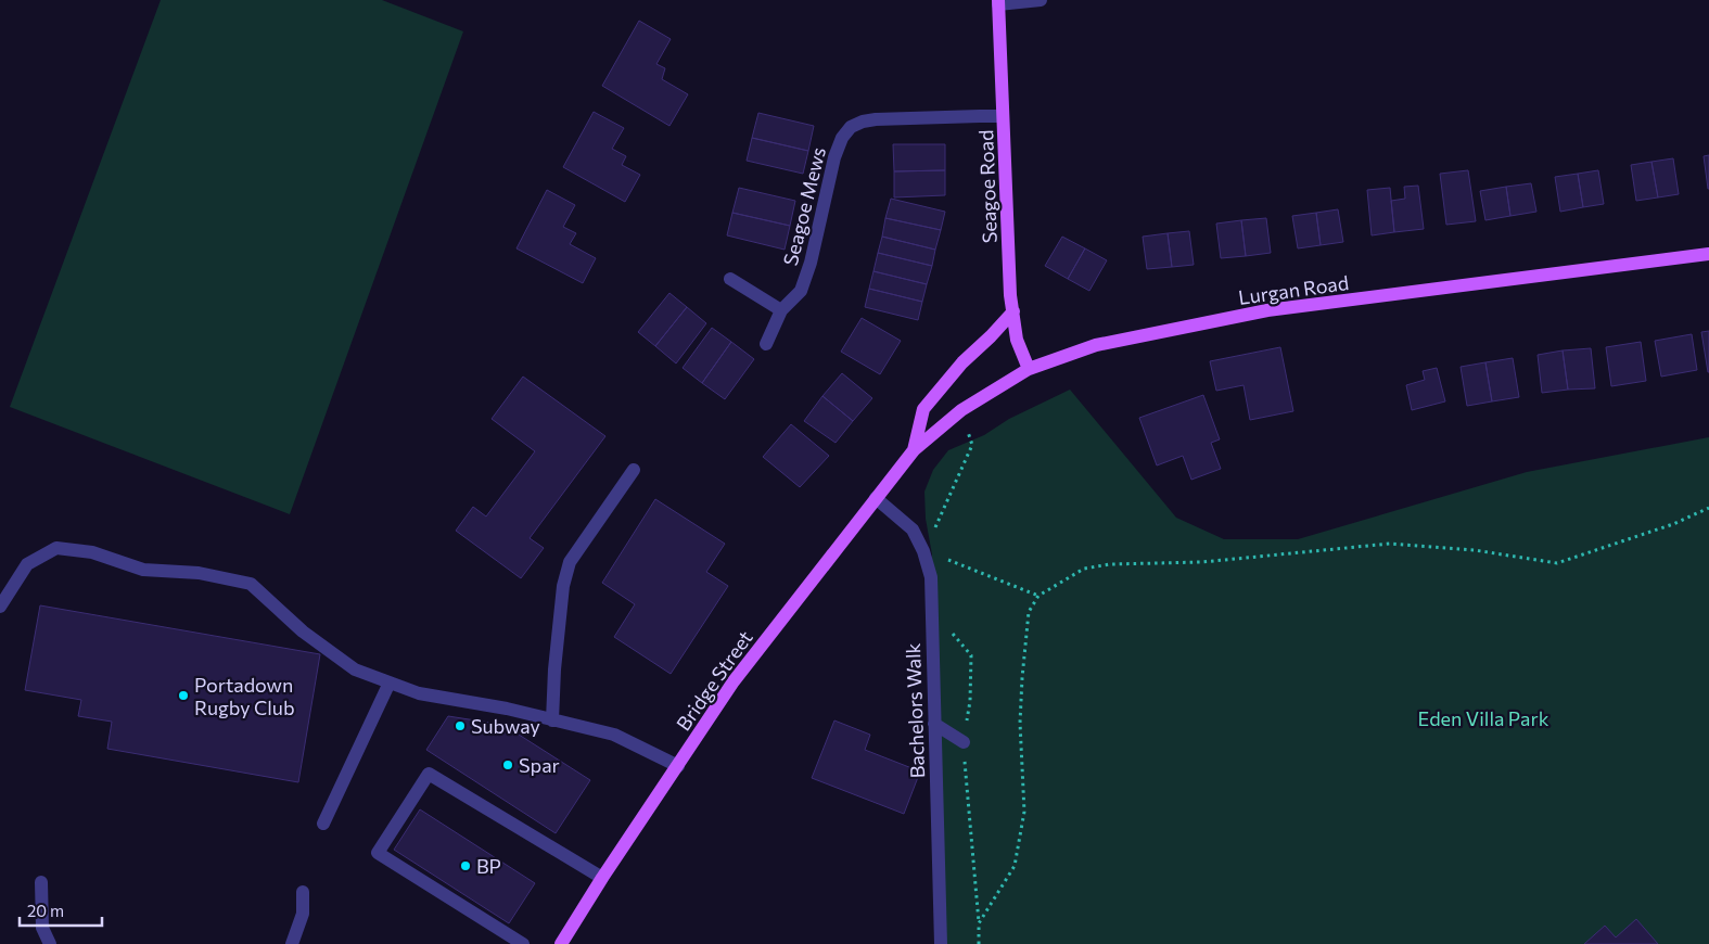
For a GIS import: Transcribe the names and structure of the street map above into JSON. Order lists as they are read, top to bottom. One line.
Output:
{"streets":{"main road":["Seagoe Road","Lurgan Road","Bridge Street"],"street":["Seagoe Mews","Bachelors Walk"]},"crossings":[["Seagoe Road","Seagoe Mews"],["Seagoe Road","Lurgan Road"],["Lurgan Road","Bridge Street"],["Bridge Street","Bachelors Walk"]],"parks":["Eden Villa Park"],"places":["Portadown Rugby Club","Subway","Spar","BP"],"scale_bar":"20 m"}
